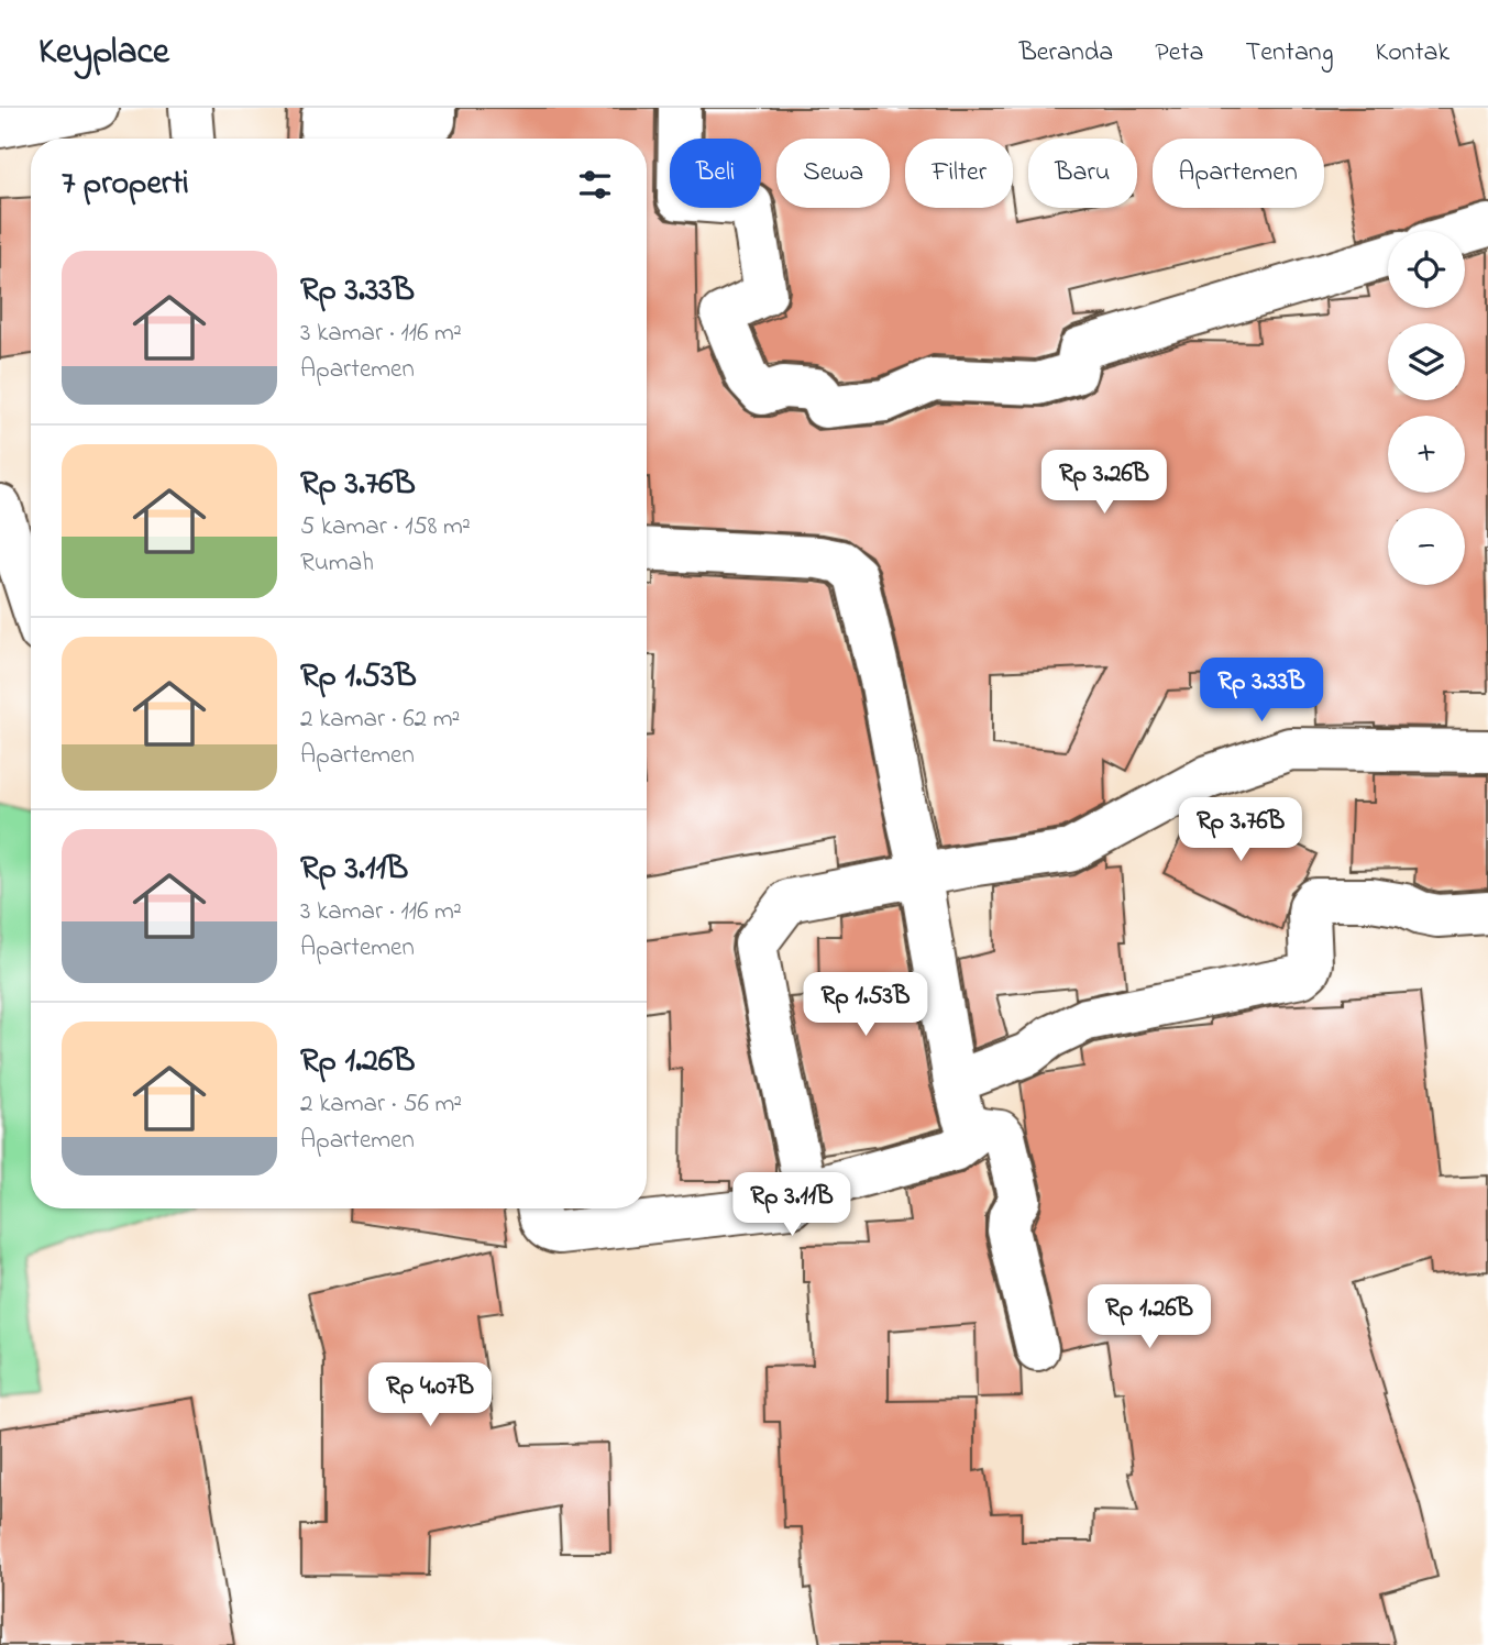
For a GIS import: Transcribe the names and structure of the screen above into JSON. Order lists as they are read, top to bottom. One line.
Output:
{"page":{"header":"Keyplace","nav":["Beranda","Peta","Tentang","Kontak"],"chip":["Beli","Sewa","Filter","Baru","Apartemen"],"heading":"7 properti","map_buttons":["+","−"],"list":[{"name":"Rp 3.33B","note":"3 kamar · 116 m² · Apartemen"},{"name":"Rp 3.76B","note":"5 kamar · 158 m² · Rumah"},{"name":"Rp 1.53B","note":"2 kamar · 62 m² · Apartemen"},{"name":"Rp 3.11B","note":"3 kamar · 116 m² · Apartemen"},{"name":"Rp 1.26B","note":"2 kamar · 56 m² · Apartemen"}],"price":["Rp 3.26B","Rp 3.33B","Rp 3.76B","Rp 1.53B","Rp 3.11B","Rp 1.26B","Rp 4.07B"]}}
